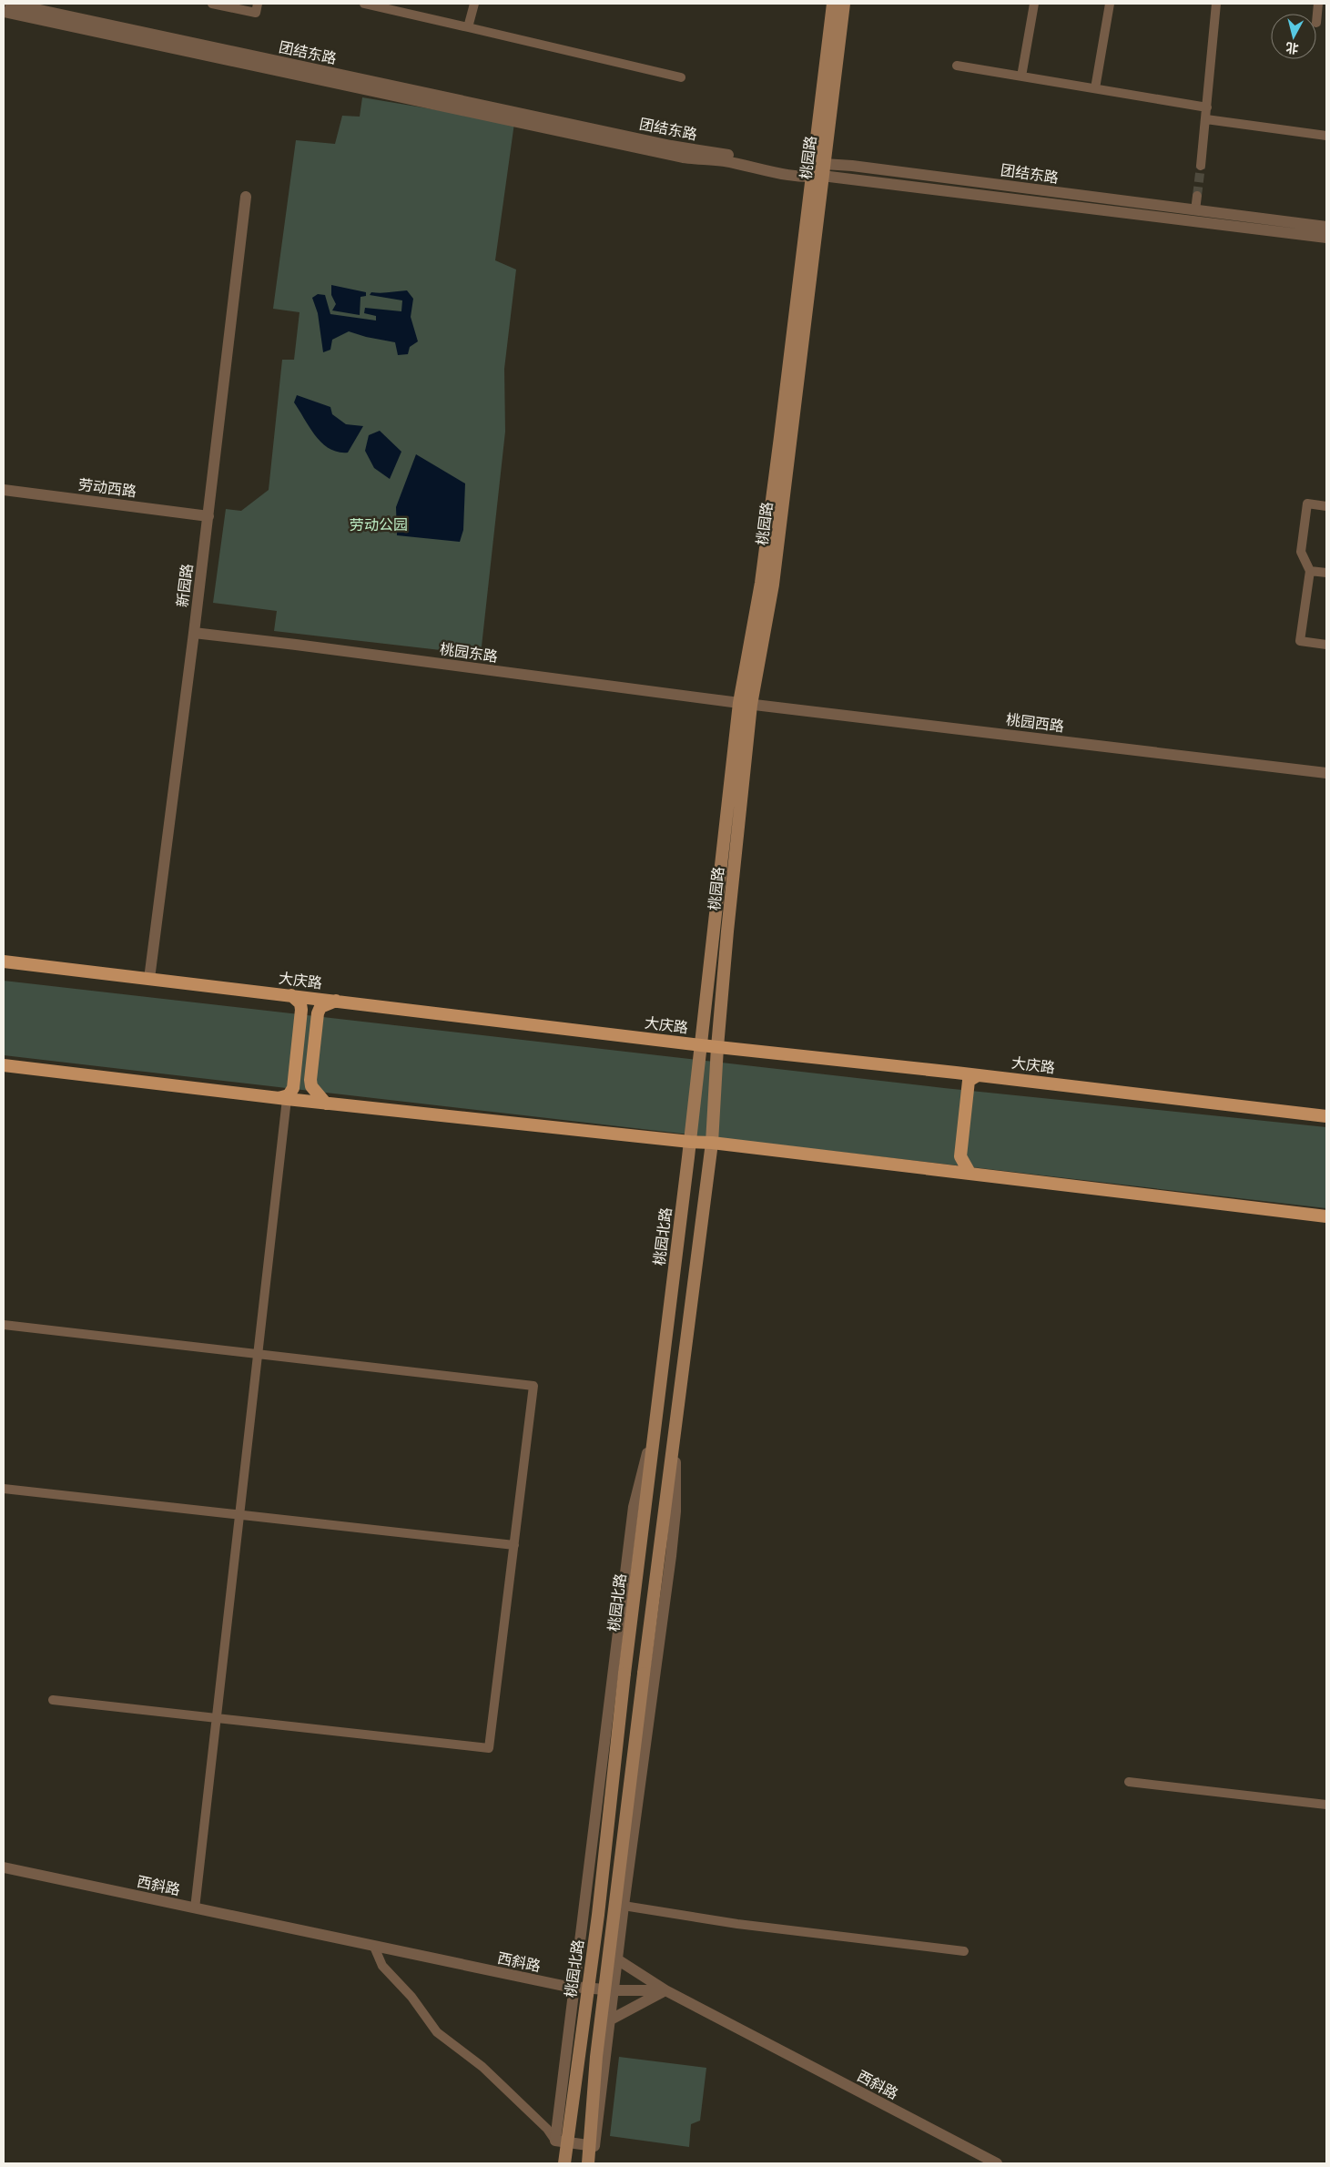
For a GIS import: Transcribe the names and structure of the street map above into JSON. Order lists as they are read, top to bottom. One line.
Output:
{"streets":{"main road":["桃园路","大庆路","桃园北路"],"street":["团结东路","劳动西路","新园路","桃园东路","桃园西路","西斜路"]},"crossings":[["团结东路","桃园路"],["桃园路","桃园东路"],["桃园路","桃园西路"],["桃园路","大庆路"],["桃园路","桃园北路"],["劳动西路","新园路"],["新园路","桃园东路"],["新园路","大庆路"],["桃园东路","桃园西路"],["大庆路","桃园北路"]],"parks":["劳动公园"],"north":"bottom"}
